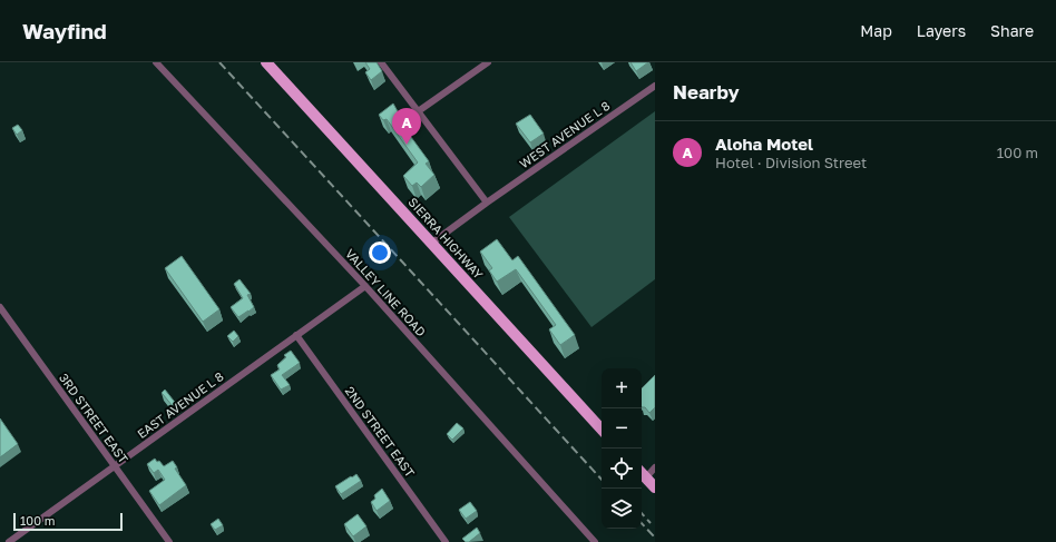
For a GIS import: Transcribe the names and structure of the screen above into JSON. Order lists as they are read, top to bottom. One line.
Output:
{"streets":{"main road":["SIERRA HIGHWAY"],"street":["WEST AVENUE L 8","VALLEY LINE ROAD","EAST AVENUE L 8","3RD STREET EAST","2ND STREET EAST"]},"crossings":[["VALLEY LINE ROAD","EAST AVENUE L 8"],["EAST AVENUE L 8","3RD STREET EAST"],["EAST AVENUE L 8","2ND STREET EAST"]],"scale_bar":"100 m","page":{"header":"Wayfind","nav":["Map","Layers","Share"],"heading":"Nearby","pins":"A","list":[{"mark":"A","name":"Aloha Motel","note":"Hotel · Division Street","value":"100 m"}],"map_buttons":["+","−"],"scale":"100 m"}}
